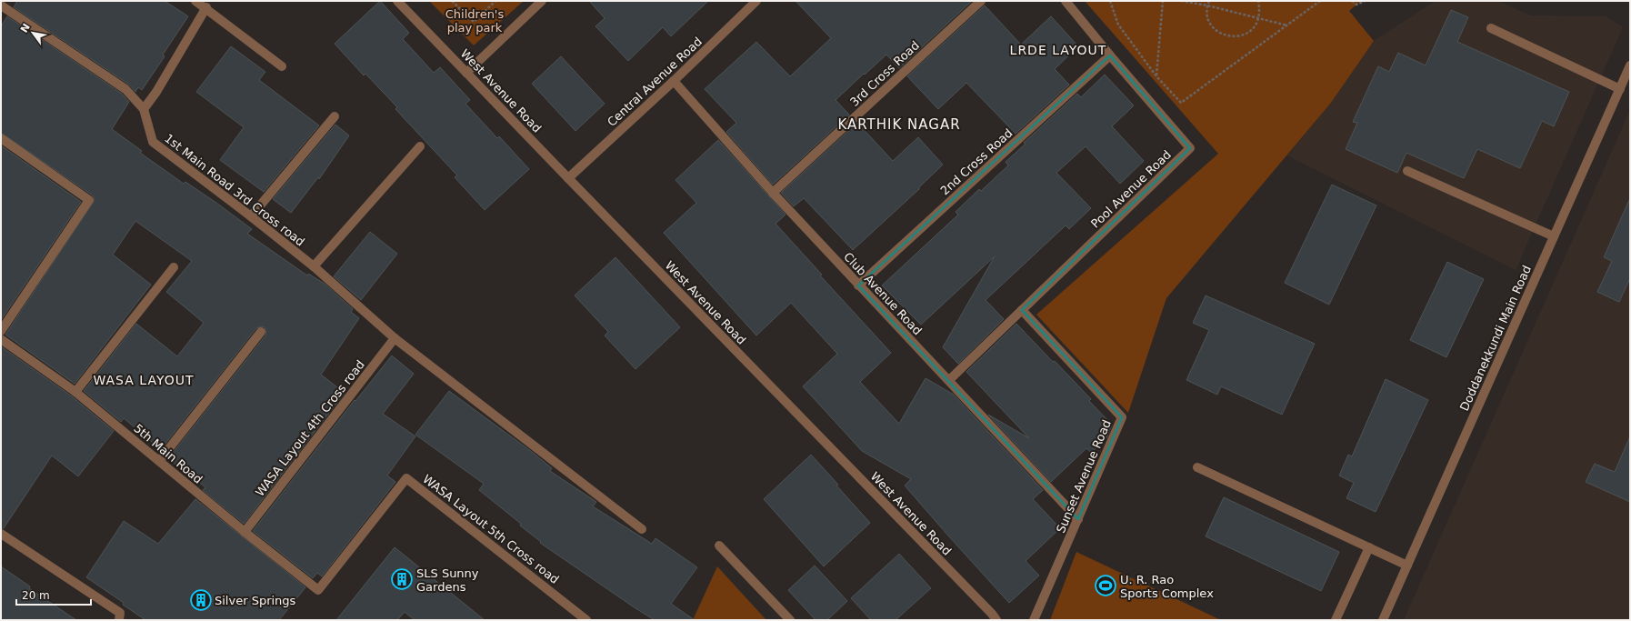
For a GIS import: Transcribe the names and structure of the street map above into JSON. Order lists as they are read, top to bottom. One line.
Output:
{"streets":{"street":["3rd Cross Road","Central Avenue Road","West Avenue Road","2nd Cross Road","Pool Avenue Road","1st Main Road 3rd Cross road","Club Avenue Road","Doddanekkundi Main Road","WASA Layout 4th Cross road","5th Main Road","Sunset Avenue Road","WASA Layout 5th Cross road"]},"crossings":[["3rd Cross Road","Club Avenue Road"],["Central Avenue Road","West Avenue Road"],["Central Avenue Road","Club Avenue Road"],["2nd Cross Road","Pool Avenue Road"],["2nd Cross Road","Club Avenue Road"],["Pool Avenue Road","Club Avenue Road"],["Pool Avenue Road","Sunset Avenue Road"],["1st Main Road 3rd Cross road","WASA Layout 4th Cross road"],["Club Avenue Road","Sunset Avenue Road"],["WASA Layout 4th Cross road","5th Main Road"],["5th Main Road","WASA Layout 5th Cross road"]],"districts":["LRDE LAYOUT","KARTHIK NAGAR","WASA LAYOUT"],"parks":["Children's play park"],"places":{"building":["SLS Sunny Gardens","Silver Springs"],"sports":["U. R. Rao Sports Complex"]},"scale_bar":"20 m","north":"top left"}
